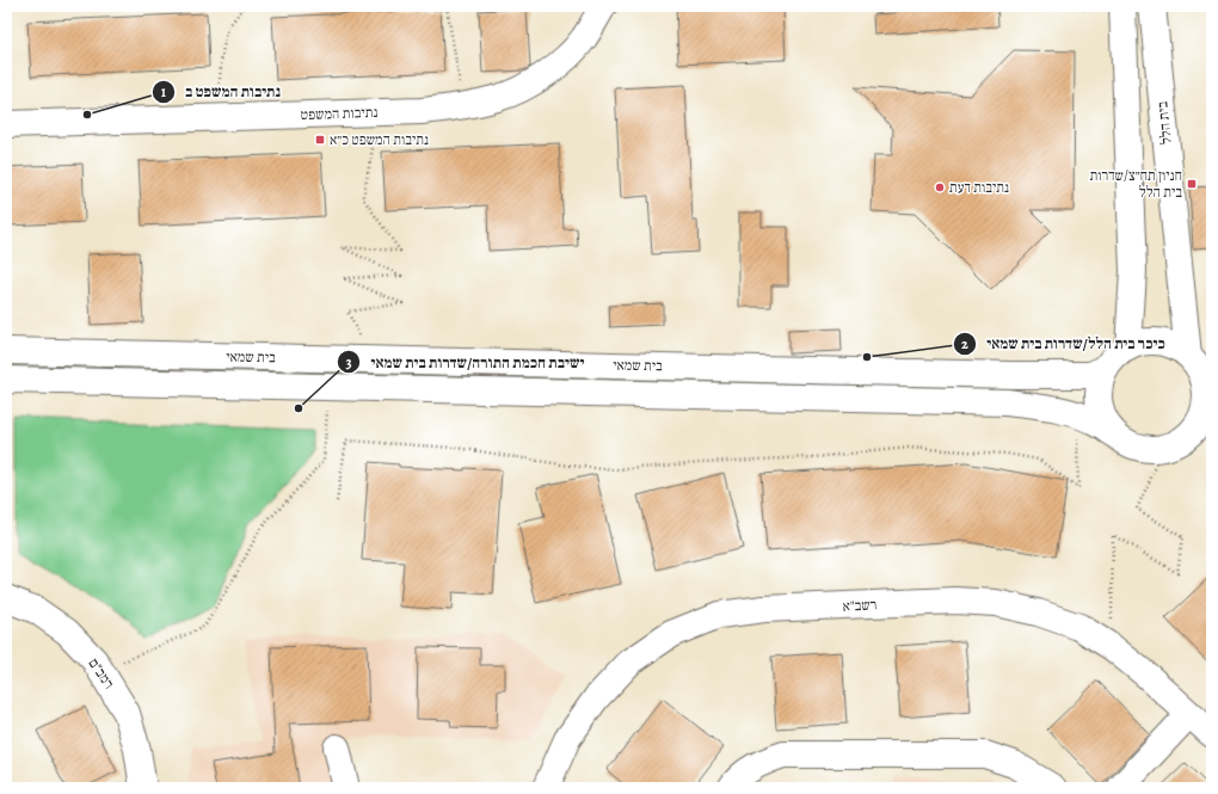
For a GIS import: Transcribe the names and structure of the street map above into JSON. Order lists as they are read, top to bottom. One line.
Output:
{"streets":{"street":["נתיבות המשפט","בית הלל","בית שמאי","רשב\"א","רמב\"ם"]},"crossings":[["בית הלל","בית שמאי"]],"places":{"other":["נתיבות המשפט ב","נתיבות דעת","כיכר בית הלל/שדרות בית שמאי","ישיבת חכמת התורה/שדרות בית שמאי"],"transit":["נתיבות המשפט כ״א","חניון תח״צ/שדרות בית הלל"]}}
